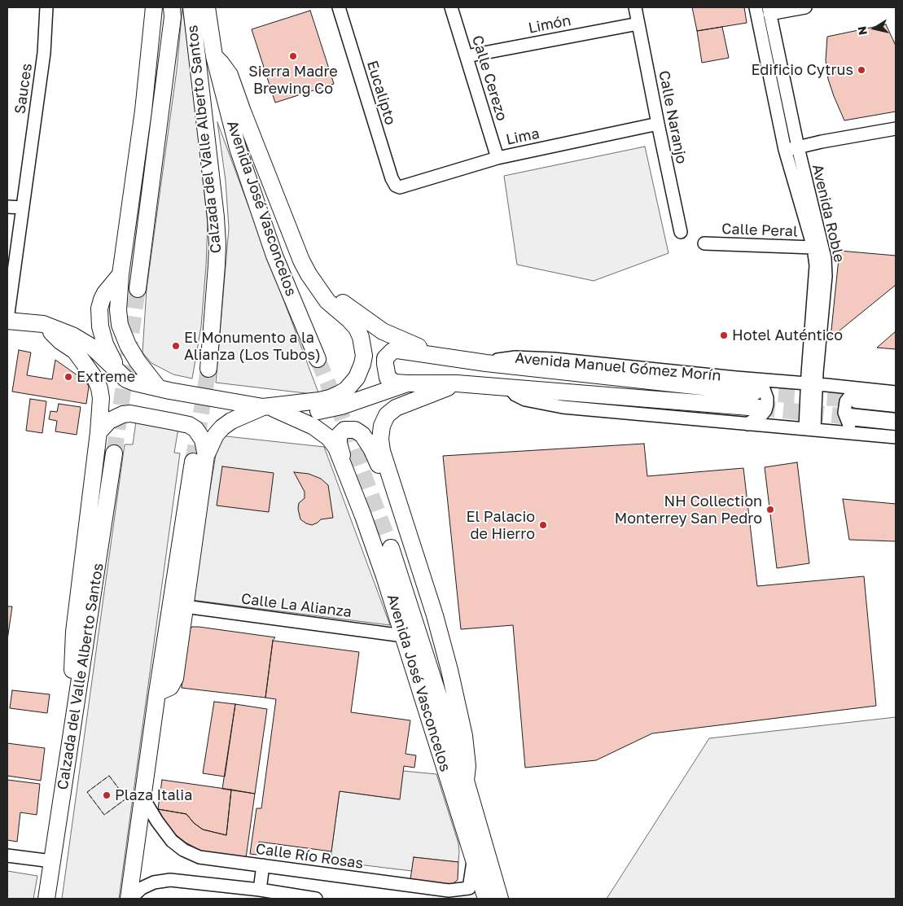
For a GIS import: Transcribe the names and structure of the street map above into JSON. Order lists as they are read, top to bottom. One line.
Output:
{"streets":{"main road":["Calzada del Valle Alberto Santos","Avenida José Vasconcelos","Avenida Manuel Gómez Morín"],"street":["Limón","Calle Cerezo","Sauces","Eucalipto","Calle Naranjo","Lima","Avenida Roble","Calle Peral","Calle La Alianza","Calle Río Rosas"]},"crossings":[["Limón","Calle Cerezo"],["Limón","Calle Naranjo"],["Calle Cerezo","Lima"],["Sauces","Avenida Manuel Gómez Morín"],["Eucalipto","Lima"],["Calle Naranjo","Lima"],["Avenida José Vasconcelos","Calle La Alianza"],["Avenida José Vasconcelos","Calle Río Rosas"],["Avenida Roble","Calle Peral"],["Avenida Roble","Avenida Manuel Gómez Morín"]],"places":["Sierra Madre Brewing Co","Edificio Cytrus","Hotel Auténtico","El Monumento a la Alianza (Los Tubos)","Extreme","NH Collection Monterrey San Pedro","El Palacio de Hierro","Plaza Italia"],"north":"left"}
